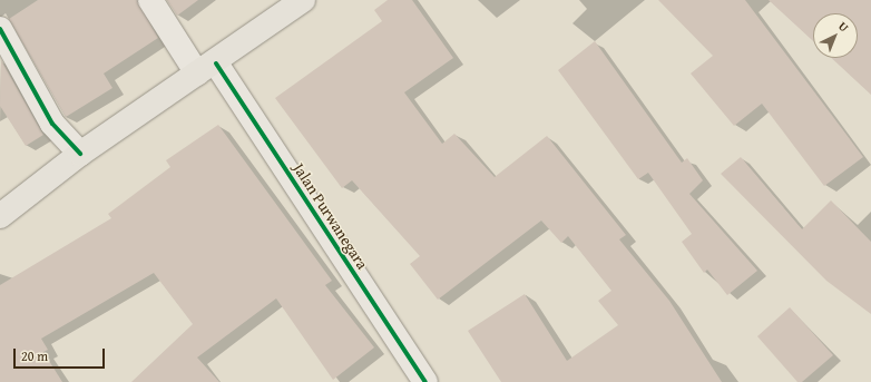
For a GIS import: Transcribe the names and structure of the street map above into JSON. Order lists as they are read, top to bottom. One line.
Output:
{"streets":{"street":["Jalan Purwanegara"]},"scale_bar":"20 m","north":"top right"}
